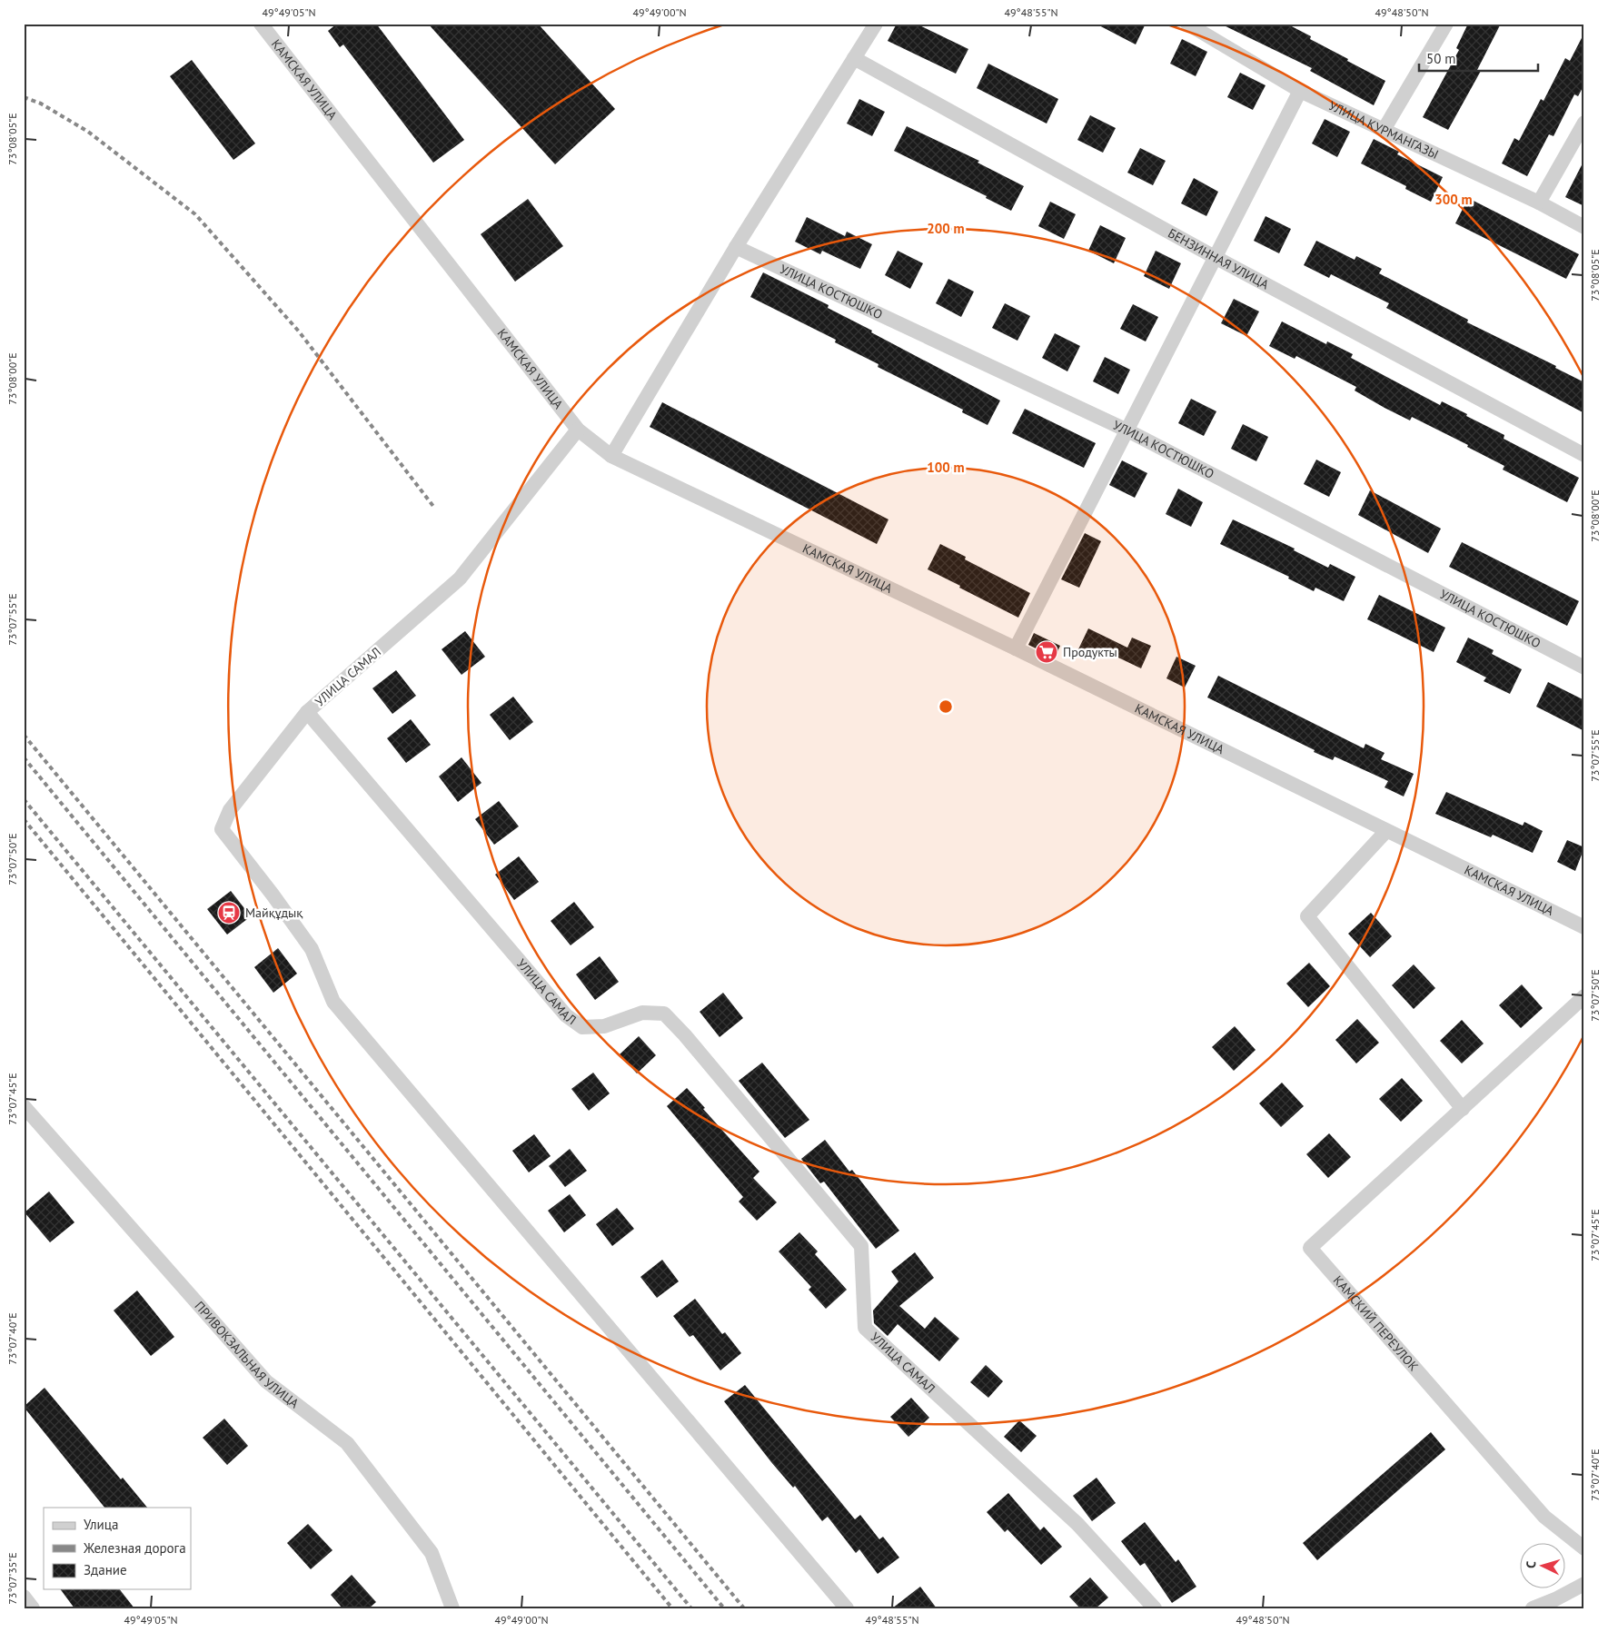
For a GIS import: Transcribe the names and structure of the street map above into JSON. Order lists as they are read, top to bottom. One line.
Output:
{"streets":{"street":["КАМСКАЯ УЛИЦА","УЛИЦА КУРМАНГАЗЫ","БЕНЗИННАЯ УЛИЦА","УЛИЦА КОСТЮШКО","УЛИЦА САМАЛ","КАМСКИЙ ПЕРЕУЛОК","ПРИВОКЗАЛЬНАЯ УЛИЦА"]},"crossings":[["КАМСКАЯ УЛИЦА","УЛИЦА САМАЛ"]],"places":{"supermarket":["Продукты"],"station":["Майқұдық"]},"legend":["Улица","Железная дорога","Здание"],"scale_bar":"50 m","north":"left","coordinates":["49°49'05\"N","49°49'00\"N","49°48'55\"N","49°48'50\"N","73°08'05\"E","73°08'00\"E","73°07'55\"E","73°07'50\"E","73°07'45\"E","73°07'40\"E","73°07'35\"E"],"rings":["300 m","200 m","100 m"]}
